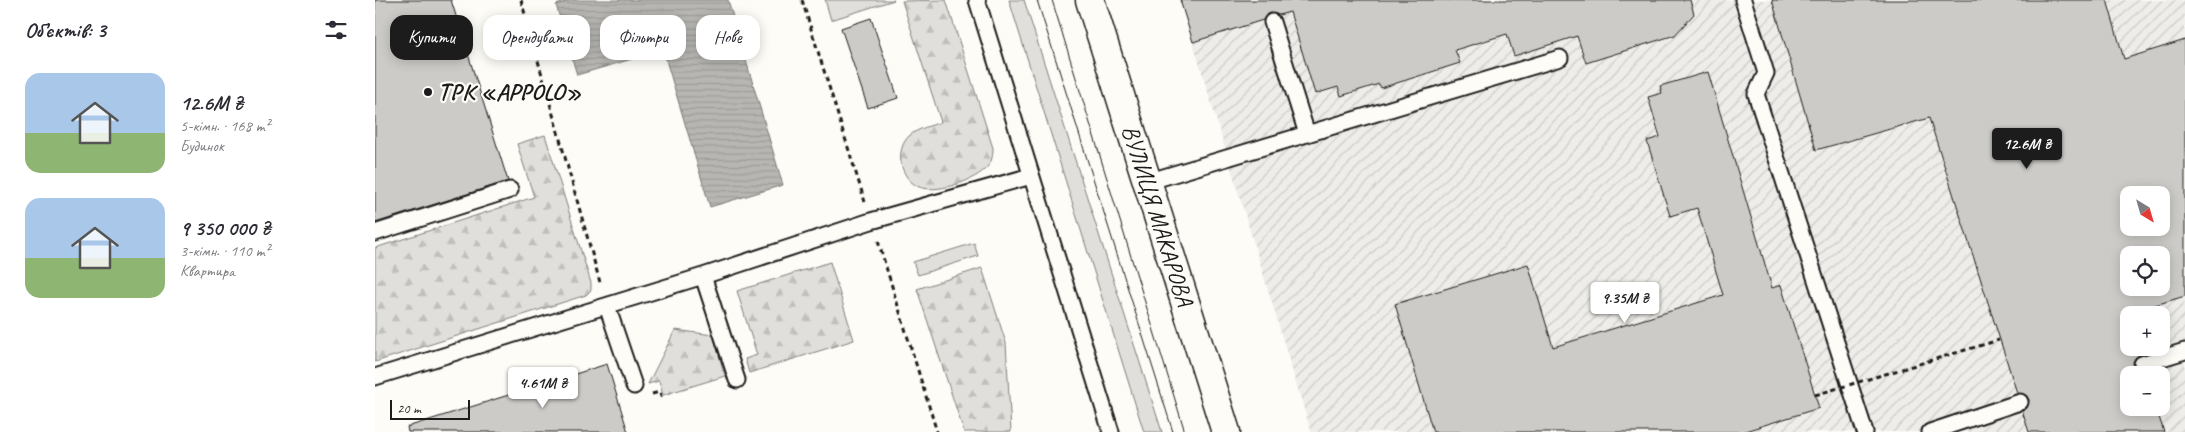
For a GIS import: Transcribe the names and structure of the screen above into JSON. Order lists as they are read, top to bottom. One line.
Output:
{"streets":{"main road":["ВУЛИЦЯ МАКАРОВА"]},"places":["ТРК «APPOLO»"],"scale_bar":"20 m","north":"bottom right","page":{"heading":"Об’єктів: 3","chip":["Купити","Орендувати","Фільтри","Нове"],"list":[{"name":"12.6M ₴","note":"5-кімн. · 168 m² · Будинок"},{"name":"9 350 000 ₴","note":"3-кімн. · 110 m² · Квартира"}],"price":["12.6M ₴","9.35M ₴","4.61M ₴"],"map_buttons":["+","−"],"scale":"20 m"}}
